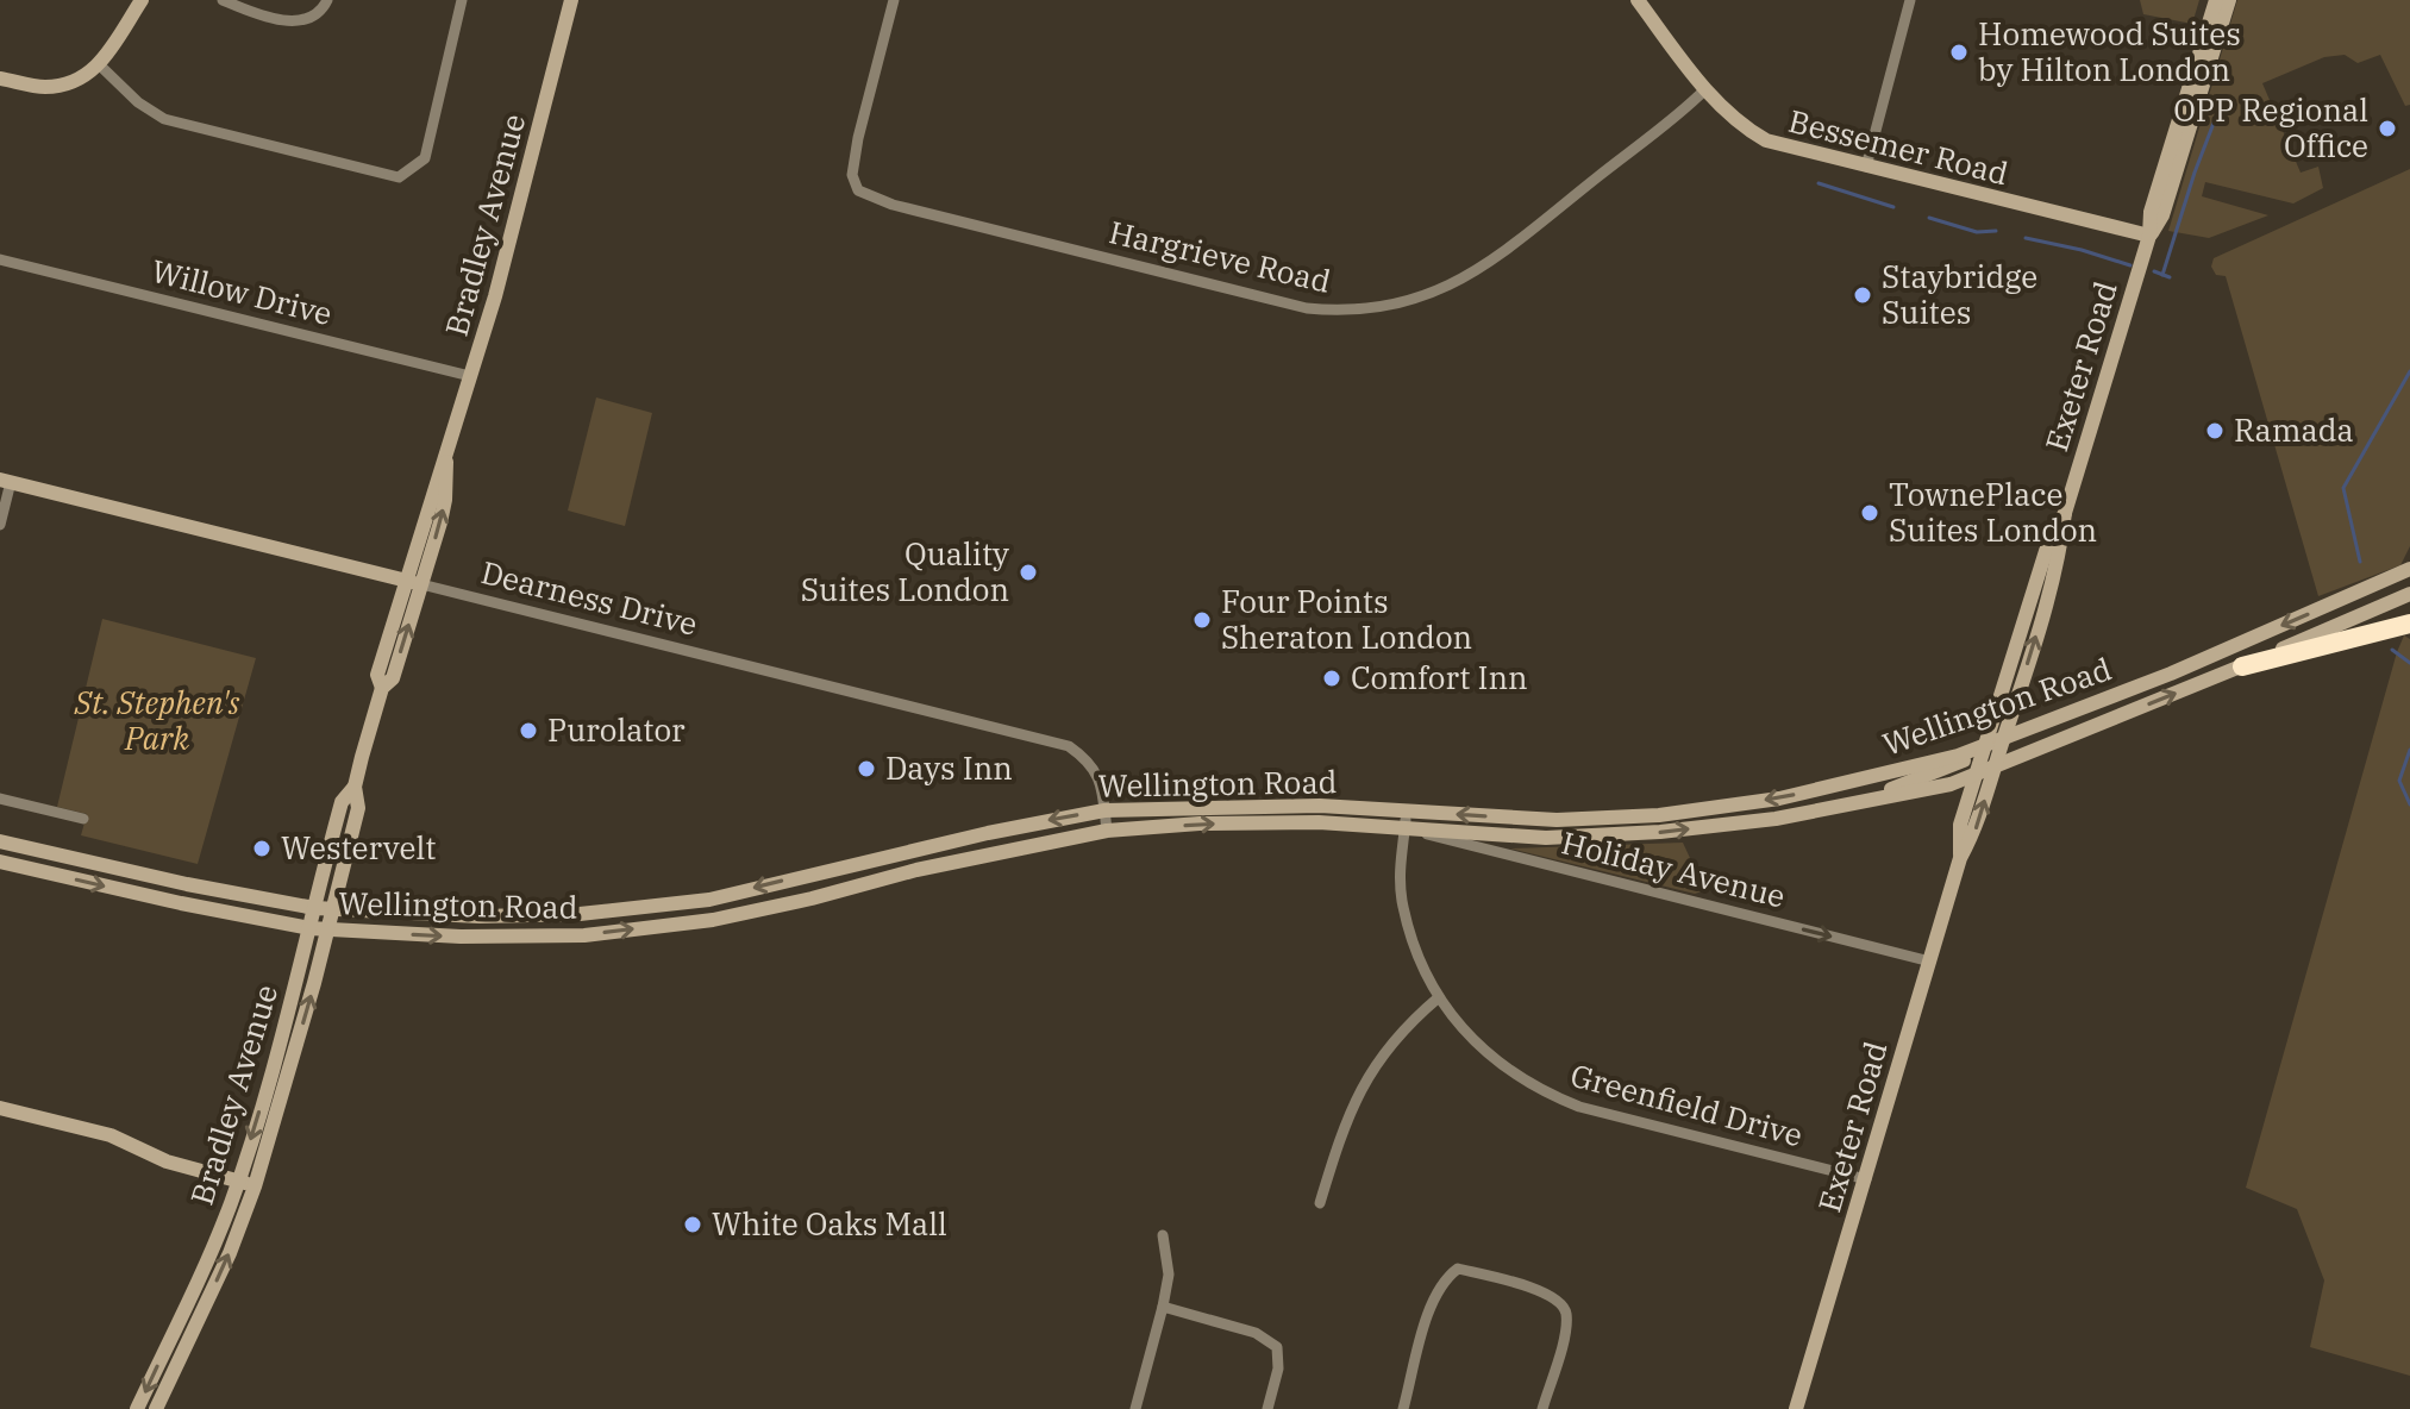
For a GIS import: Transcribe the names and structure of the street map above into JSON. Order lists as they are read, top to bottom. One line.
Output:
{"streets":{"main road":["Bessemer Road","Bradley Avenue","Exeter Road","Dearness Drive","Wellington Road"],"street":["Hargrieve Road","Willow Drive","Holiday Avenue","Greenfield Drive"]},"crossings":[["Bessemer Road","Hargrieve Road"],["Bessemer Road","Exeter Road"],["Bradley Avenue","Willow Drive"],["Bradley Avenue","Dearness Drive"],["Bradley Avenue","Wellington Road"],["Exeter Road","Wellington Road"],["Exeter Road","Holiday Avenue"],["Exeter Road","Greenfield Drive"],["Dearness Drive","Wellington Road"],["Wellington Road","Holiday Avenue"],["Wellington Road","Greenfield Drive"],["Holiday Avenue","Greenfield Drive"]],"one_way":["Holiday Avenue"],"parks":["St. Stephen's Park"],"places":["Homewood Suites by Hilton London","OPP Regional Office","Staybridge Suites","Ramada","TownePlace Suites London","Quality Suites London","Four Points Sheraton London","Comfort Inn","Purolator","Days Inn","Westervelt","White Oaks Mall"]}
